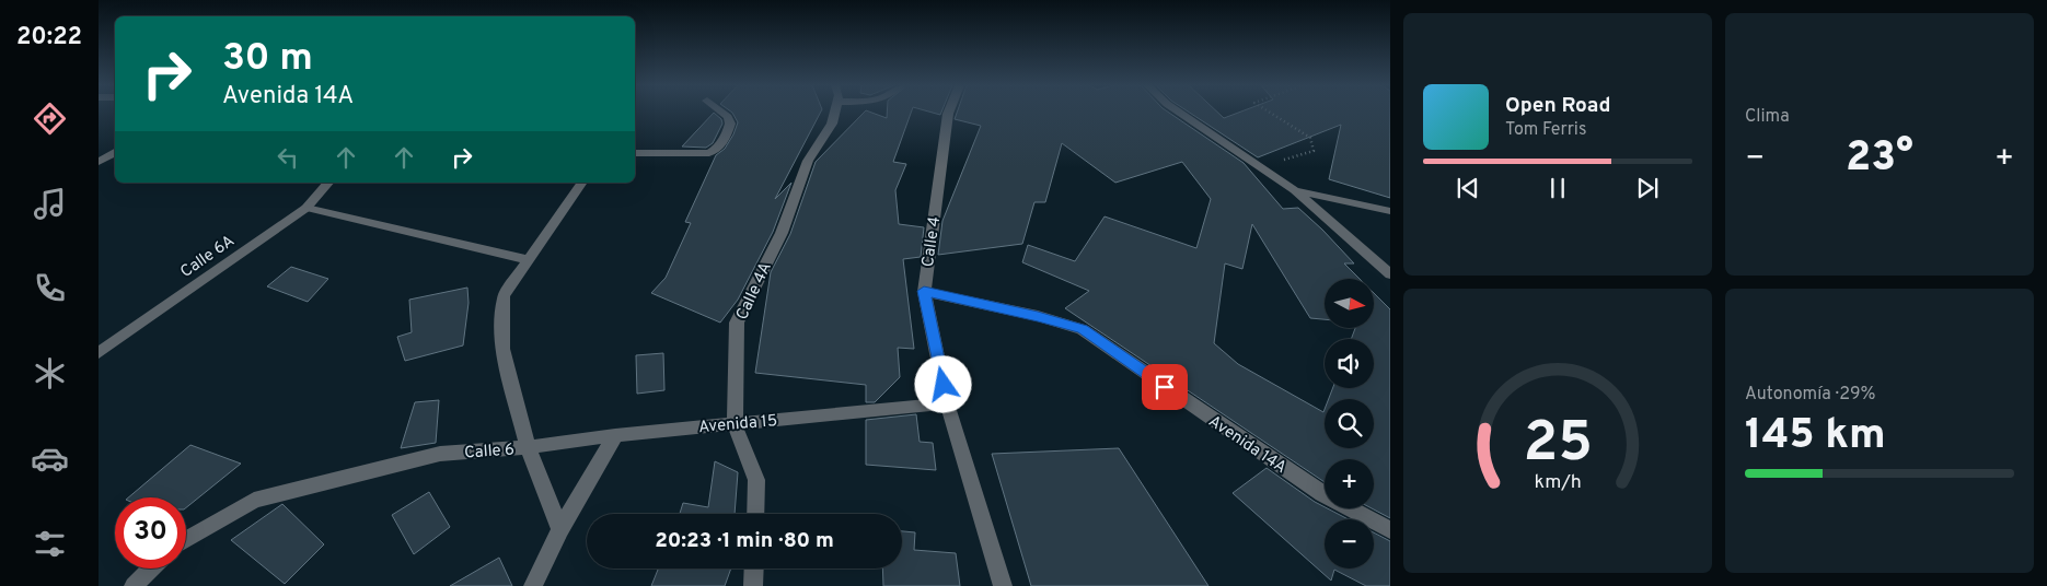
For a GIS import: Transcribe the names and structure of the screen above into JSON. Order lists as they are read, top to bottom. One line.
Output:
{"streets":{"street":["Calle 4","Calle 6A","Calle 4A","Avenida 15","Avenida 14A","Calle 6"]},"crossings":[["Calle 4","Avenida 15"],["Calle 4","Avenida 14A"],["Calle 4A","Avenida 15"],["Avenida 15","Calle 6"]],"north":"right","page":{"tabs":"20:22","tile":["Clima",["Autonomía · 29%","145 km"]],"turn":["30 m","Avenida 14A"],"song":["Open Road","Tom Ferris"],"heat":["−","23°","+"],"map_buttons":["+","−"],"limit":"30","trip":"20:23 · 1 min · 80 m","gauge":["25","km/h"]}}
